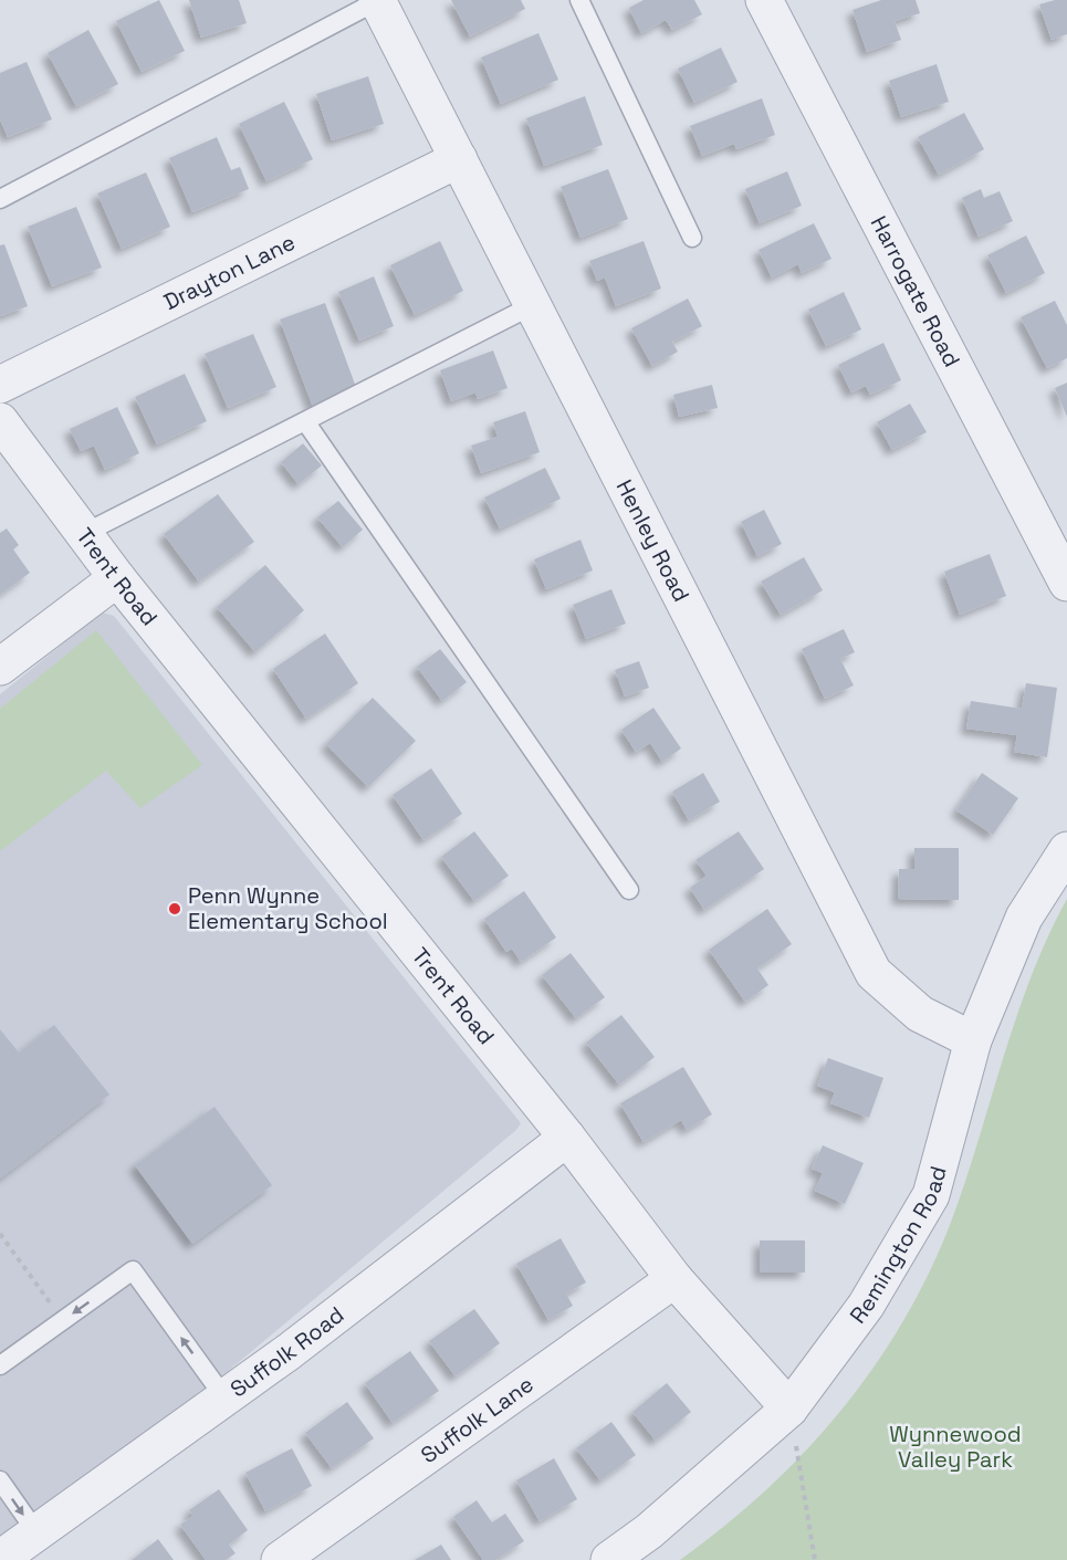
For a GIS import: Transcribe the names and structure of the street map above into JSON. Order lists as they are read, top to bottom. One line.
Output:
{"streets":{"street":["Drayton Lane","Harrogate Road","Henley Road","Trent Road","Remington Road","Suffolk Road","Suffolk Lane"]},"crossings":[["Drayton Lane","Henley Road"],["Henley Road","Remington Road"],["Trent Road","Remington Road"],["Trent Road","Suffolk Road"],["Trent Road","Suffolk Lane"]],"parks":["Wynnewood Valley Park"],"places":["Penn Wynne Elementary School"]}
